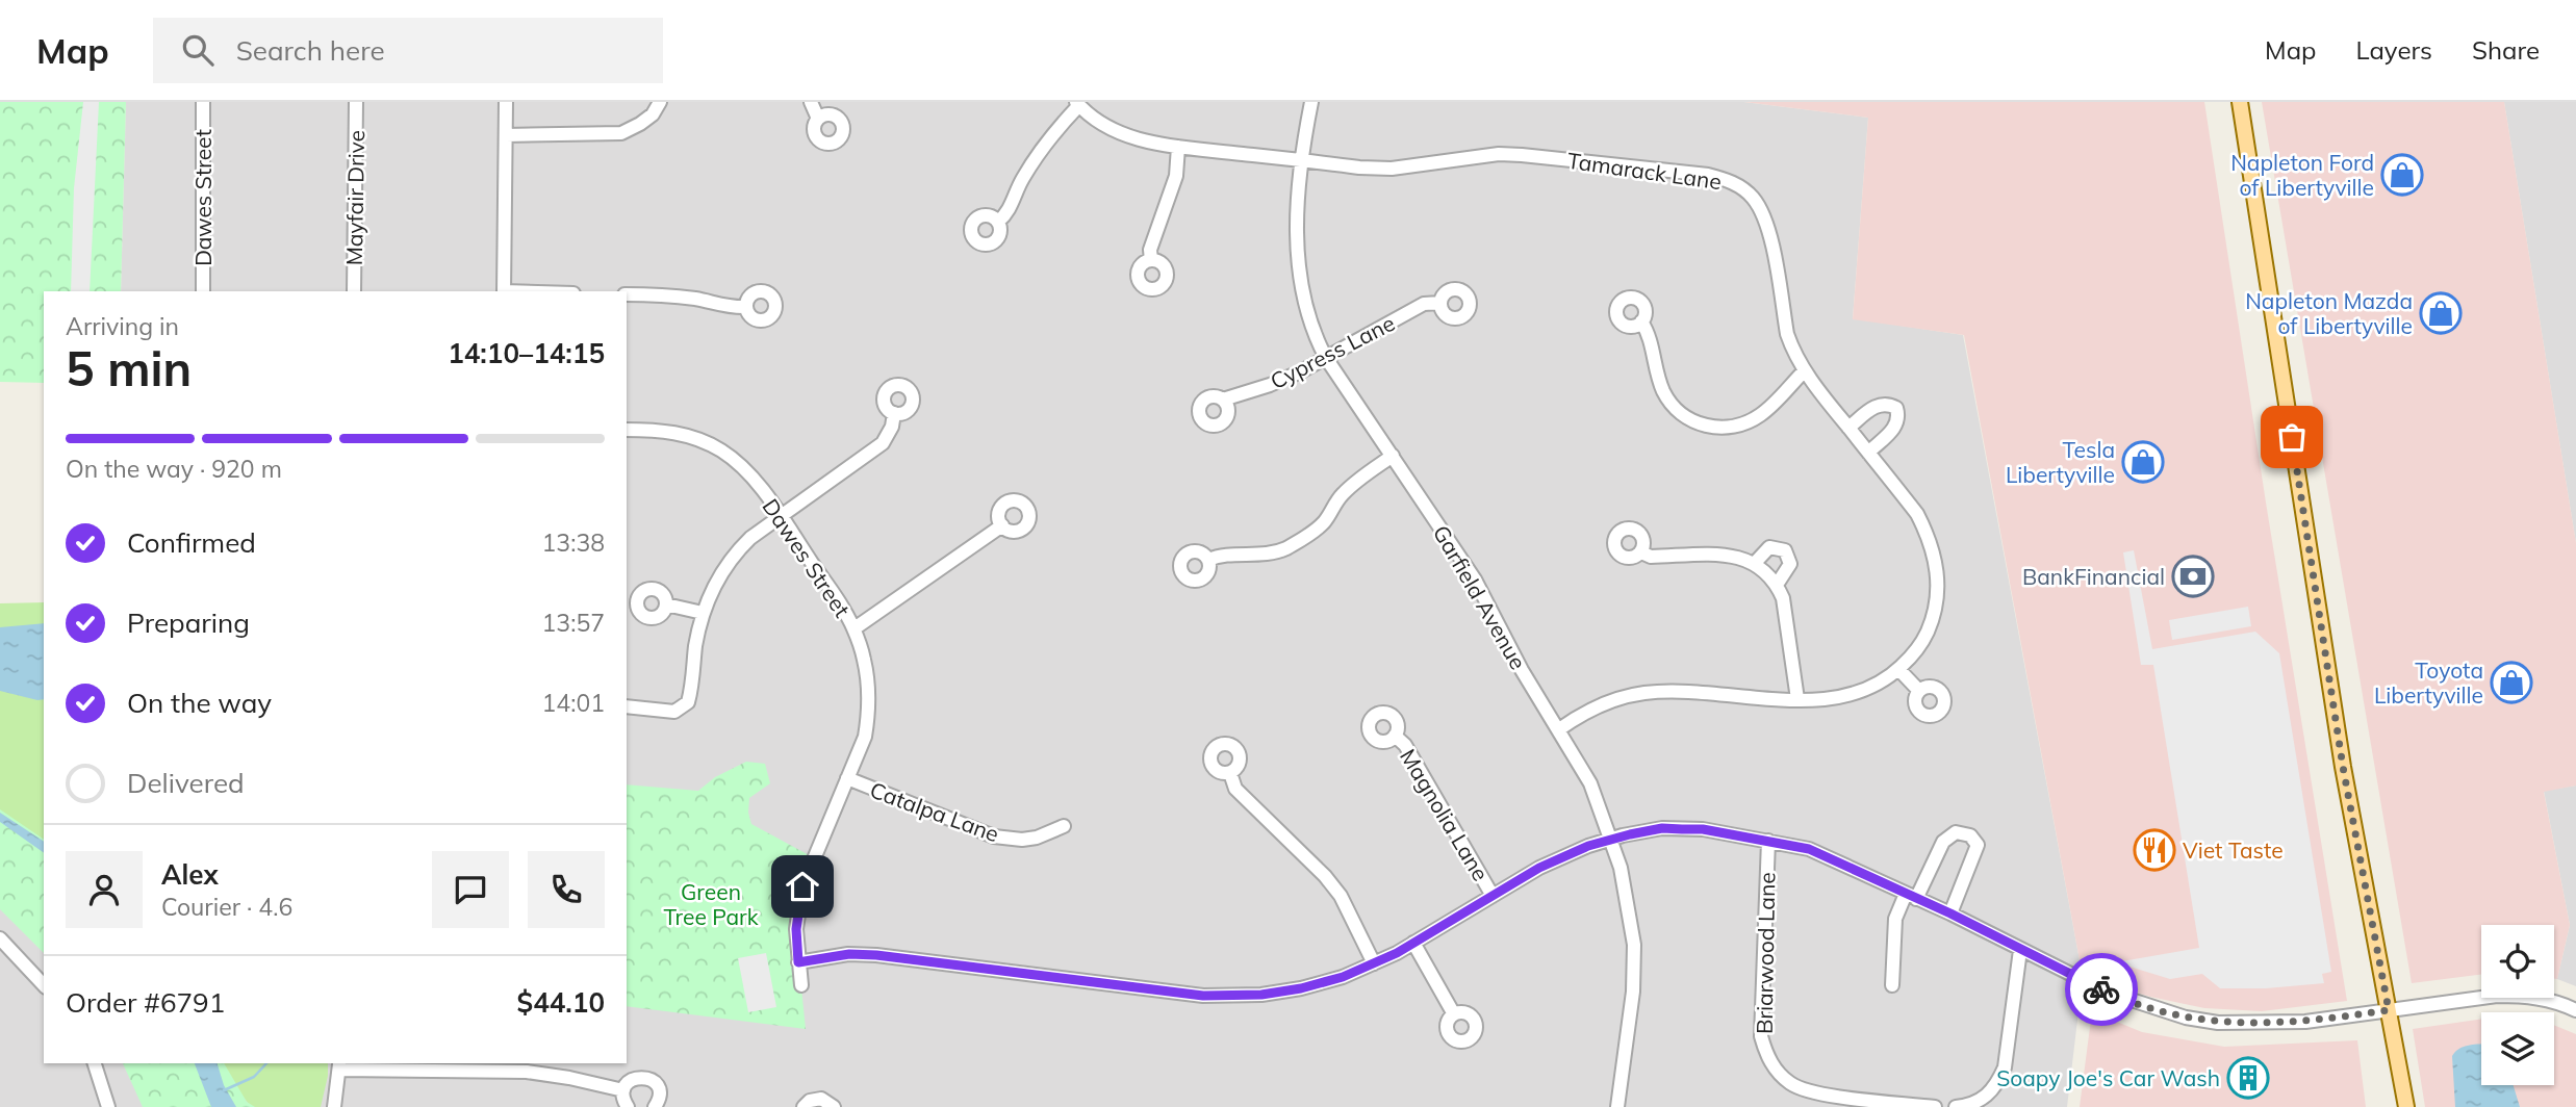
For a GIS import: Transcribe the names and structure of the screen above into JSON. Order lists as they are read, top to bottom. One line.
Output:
{"streets":{"street":["Tamarack Lane","Dawes Street","Mayfair Drive","Cypress Lane","Garfield Avenue","Catalpa Lane","Magnolia Lane","Briarwood Lane"]},"crossings":[["Tamarack Lane","Garfield Avenue"],["Dawes Street","Catalpa Lane"],["Cypress Lane","Garfield Avenue"]],"parks":["Green Tree Park"],"places":{"shop":["Napleton Ford of Libertyville","Napleton Mazda of Libertyville","Tesla Libertyville","Toyota Libertyville"],"bank":["BankFinancial"],"restaurant":["Viet Taste"],"building":["Soapy Joe's Car Wash"]},"page":{"header":"Map","search":"Search here","nav":["Map","Layers","Share"],"heading":["5 min","Arriving in","14:10–14:15"],"panel":["Alex","Courier · 4.6","Order #6791","$44.10"],"bar":"On the way · 920 m","list":[["Confirmed","13:38"],["Preparing","13:57"],["On the way","14:01"],"Delivered"]}}
